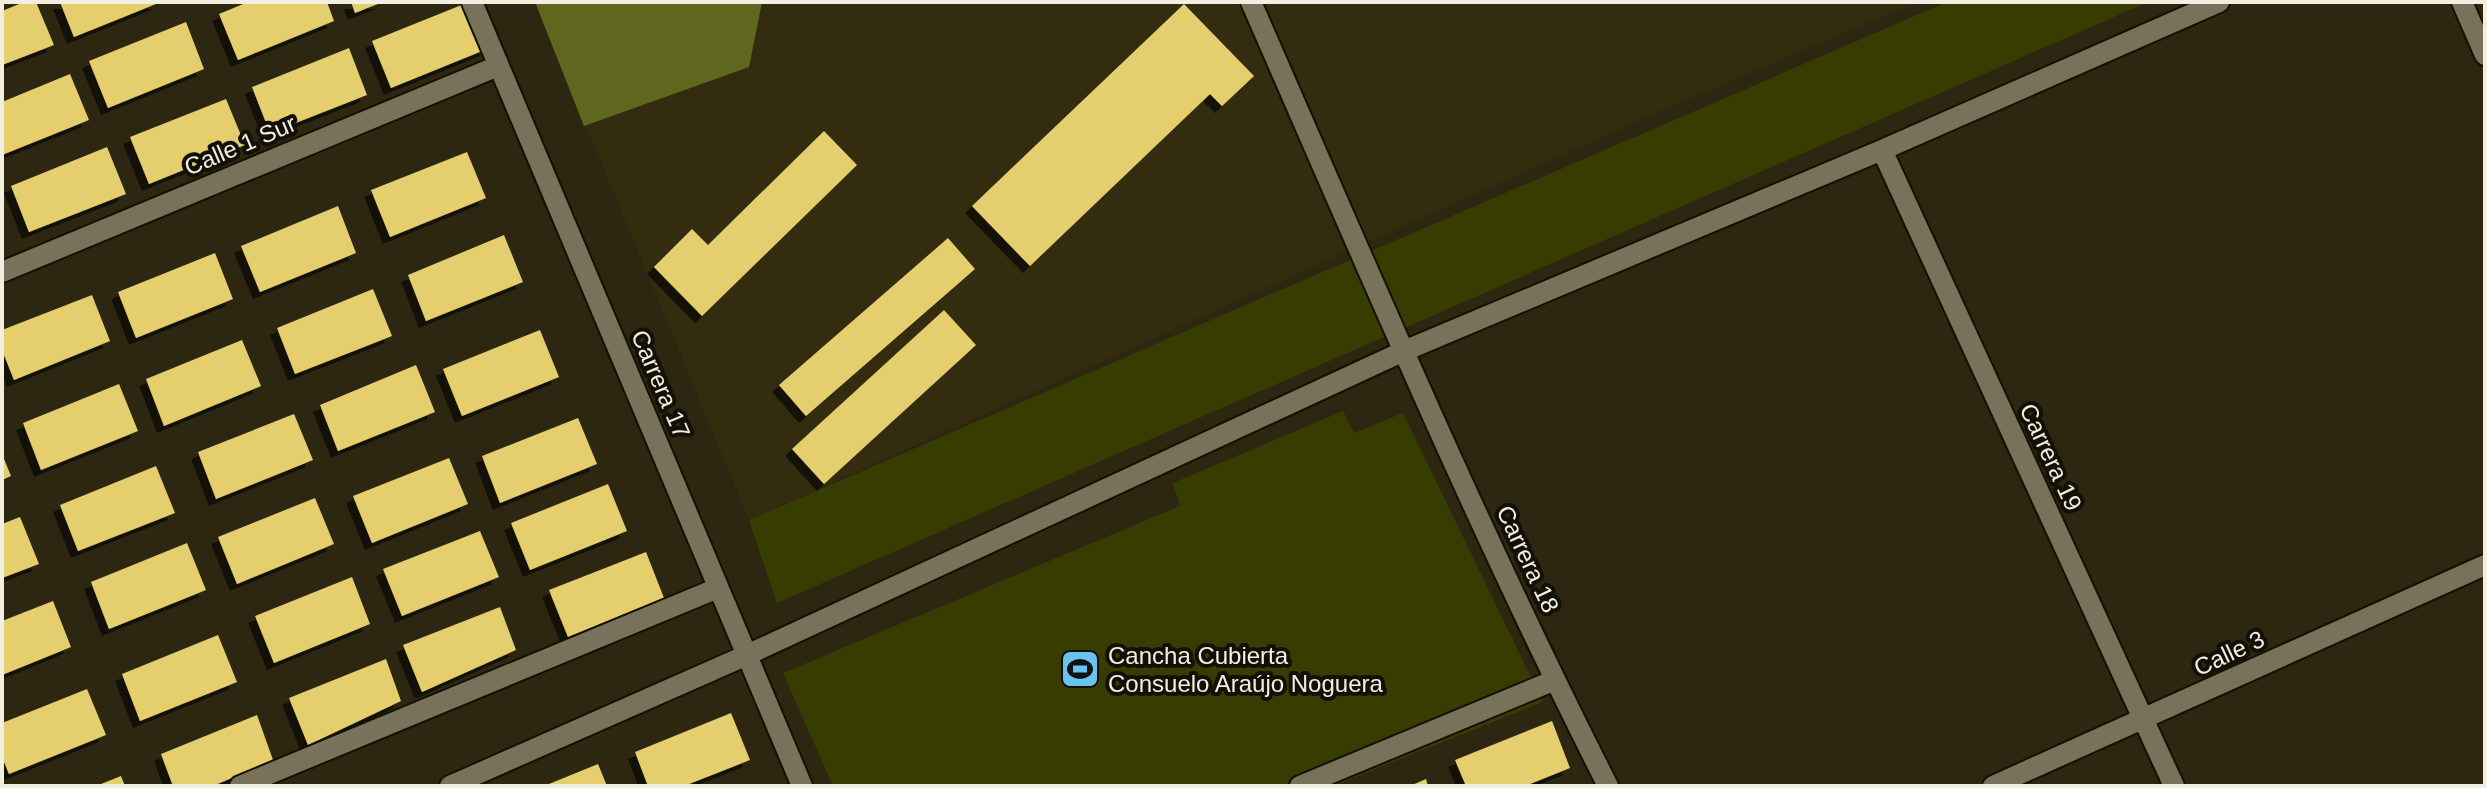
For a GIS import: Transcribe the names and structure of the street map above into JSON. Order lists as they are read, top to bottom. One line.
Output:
{"streets":{"street":["Calle 1 Sur","Carrera 17","Carrera 19","Carrera 18","Calle 3"]},"crossings":[["Calle 1 Sur","Carrera 17"],["Carrera 19","Calle 3"]],"places":{"sports":["Cancha Cubierta Consuelo Araújo Noguera"]}}
